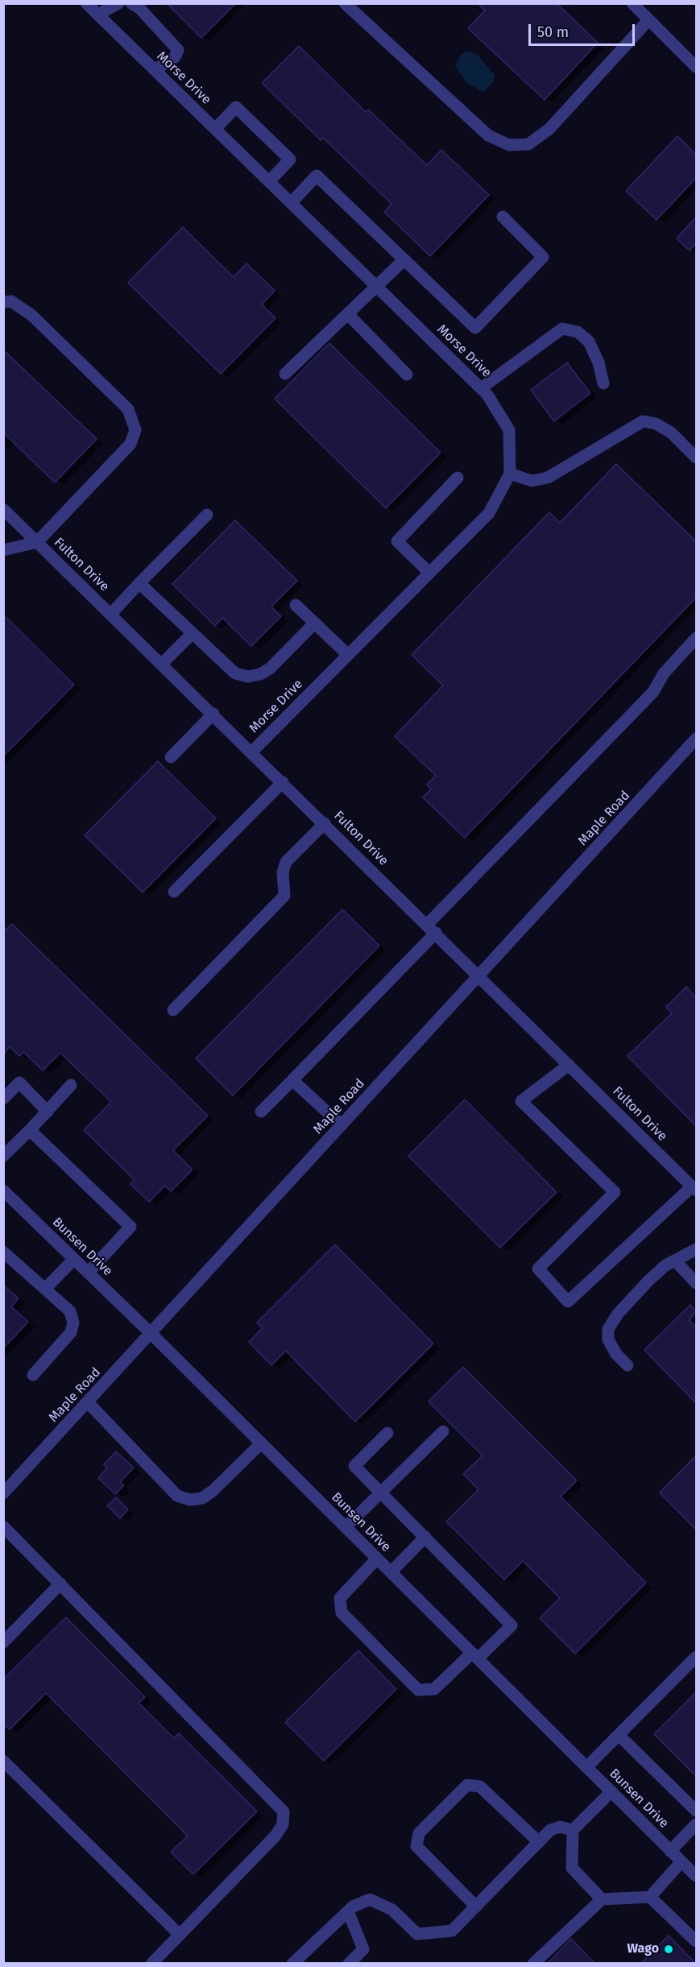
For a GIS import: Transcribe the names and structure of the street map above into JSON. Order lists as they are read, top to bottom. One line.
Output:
{"streets":{"street":["Morse Drive","Fulton Drive","Maple Road","Bunsen Drive"]},"crossings":[["Morse Drive","Fulton Drive"],["Fulton Drive","Maple Road"],["Maple Road","Bunsen Drive"]],"places":["Wago"],"scale_bar":"50 m"}
